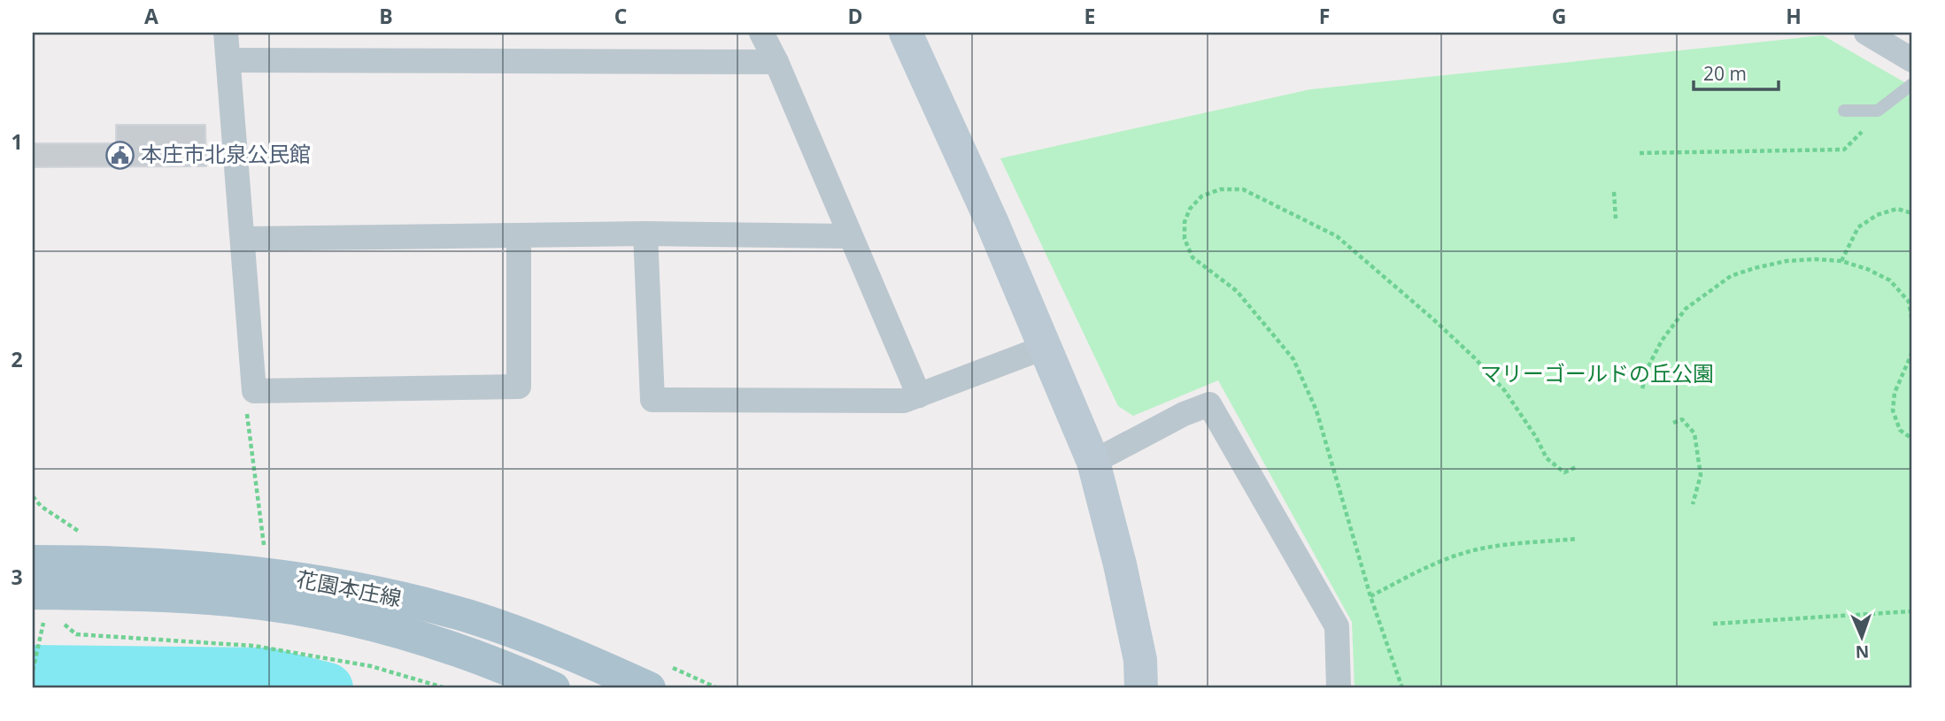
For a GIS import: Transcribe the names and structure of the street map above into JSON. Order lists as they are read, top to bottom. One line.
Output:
{"streets":{"main road":["花園本庄線"]},"parks":["マリーゴールドの丘公園"],"places":{"public building":["本庄市北泉公民館"]},"scale_bar":"20 m","north":"bottom","grid":{"columns":["A","B","C","D","E","F","G","H"],"rows":["1","2","3"]}}
